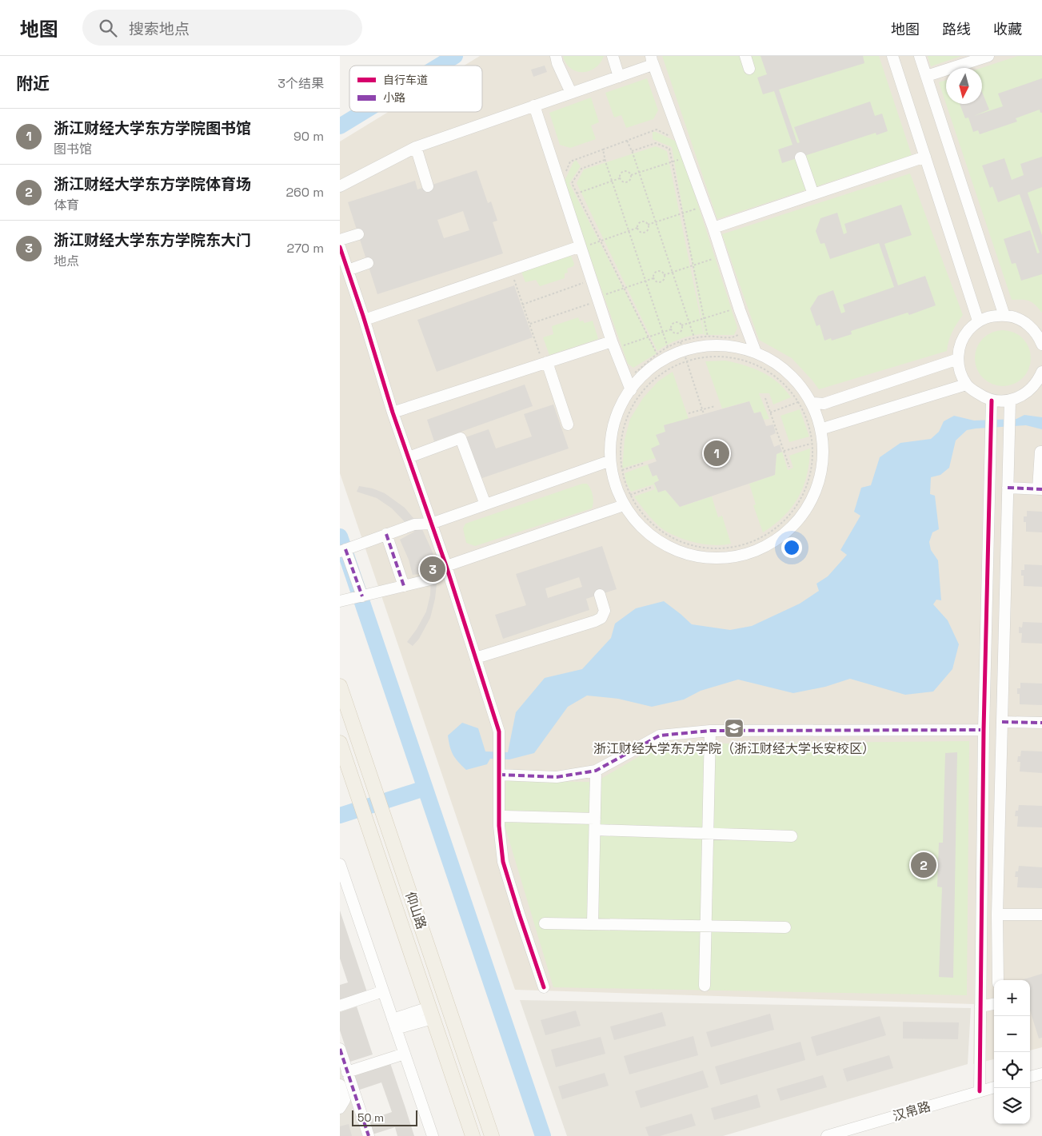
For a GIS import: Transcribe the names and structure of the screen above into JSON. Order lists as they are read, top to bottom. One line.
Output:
{"streets":{"main road":["仰山路"],"street":["汉帛路"]},"places":{"school or university":["浙江财经大学东方学院（浙江财经大学长安校区）"]},"legend":["自行车道","小路"],"scale_bar":"50 m","north":"bottom","page":{"header":"地图","search":"搜索地点","nav":["地图","路线","收藏"],"heading":["附近","3个结果"],"list":[{"mark":"1","name":"浙江财经大学东方学院图书馆","note":"图书馆","value":"90 m"},{"mark":"2","name":"浙江财经大学东方学院体育场","note":"体育","value":"260 m"},{"mark":"3","name":"浙江财经大学东方学院东大门","note":"地点","value":"270 m"}],"pins":["1","3","2"],"map_buttons":["+","−"],"scale":"50 m"}}
